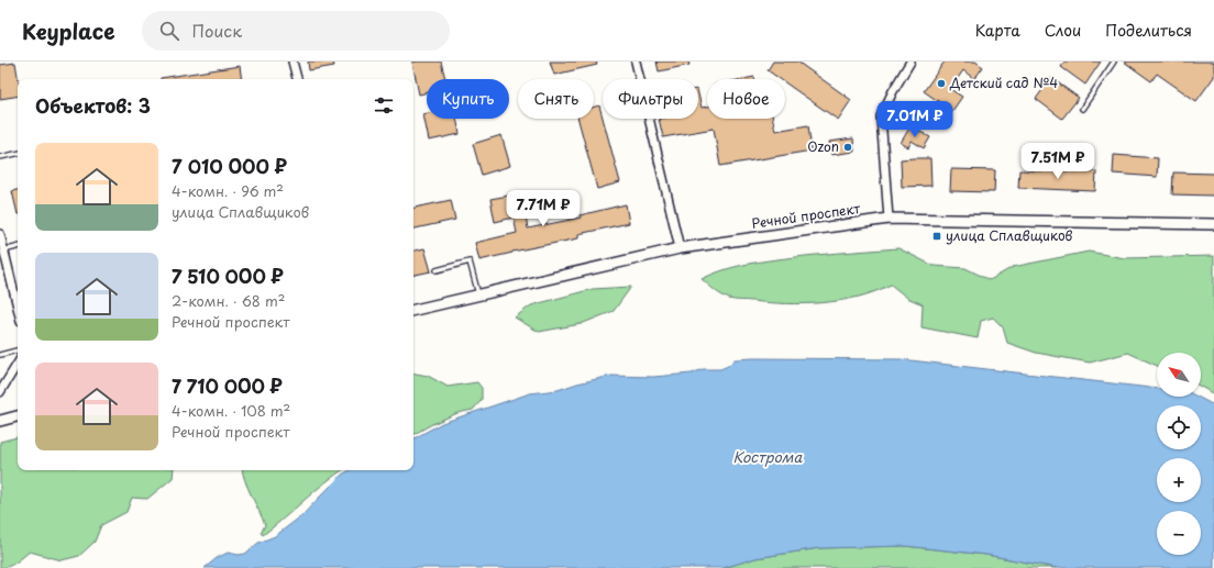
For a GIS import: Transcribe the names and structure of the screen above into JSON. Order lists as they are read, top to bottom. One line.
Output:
{"streets":{"street":["Речной проспект"]},"water":["Кострома"],"places":{"other":["Детский сад №4","Ozon"],"transit":["улица Сплавщиков"]},"north":"top left","page":{"header":"Keyplace","search":"Поиск","nav":["Карта","Слои","Поделиться"],"chip":["Купить","Снять","Фильтры","Новое"],"heading":"Объектов: 3","price":["7.01M ₽","7.51M ₽","7.71M ₽"],"list":[{"name":"7 010 000 ₽","note":"4-комн. · 96 m² · улица Сплавщиков"},{"name":"7 510 000 ₽","note":"2-комн. · 68 m² · Речной проспект"},{"name":"7 710 000 ₽","note":"4-комн. · 108 m² · Речной проспект"}],"map_buttons":["+","−"]}}
